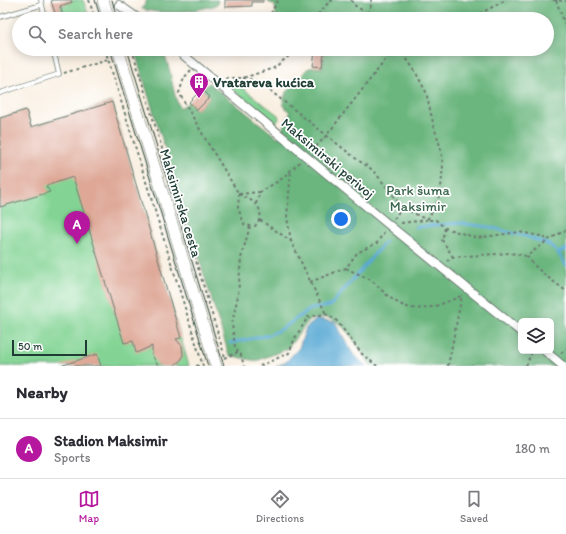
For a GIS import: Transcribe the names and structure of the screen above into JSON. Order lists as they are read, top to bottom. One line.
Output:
{"streets":{"main road":["Maksimirska cesta"],"street":["Maksimirski perivoj"]},"parks":["Park šuma Maksimir"],"places":{"building":["Vratareva kućica"]},"scale_bar":"50 m","page":{"search":"Search here","pins":"A","scale":"50 m","heading":"Nearby","list":[{"mark":"A","name":"Stadion Maksimir","note":"Sports","value":"180 m"}],"nav":["Map","Directions","Saved"]}}
